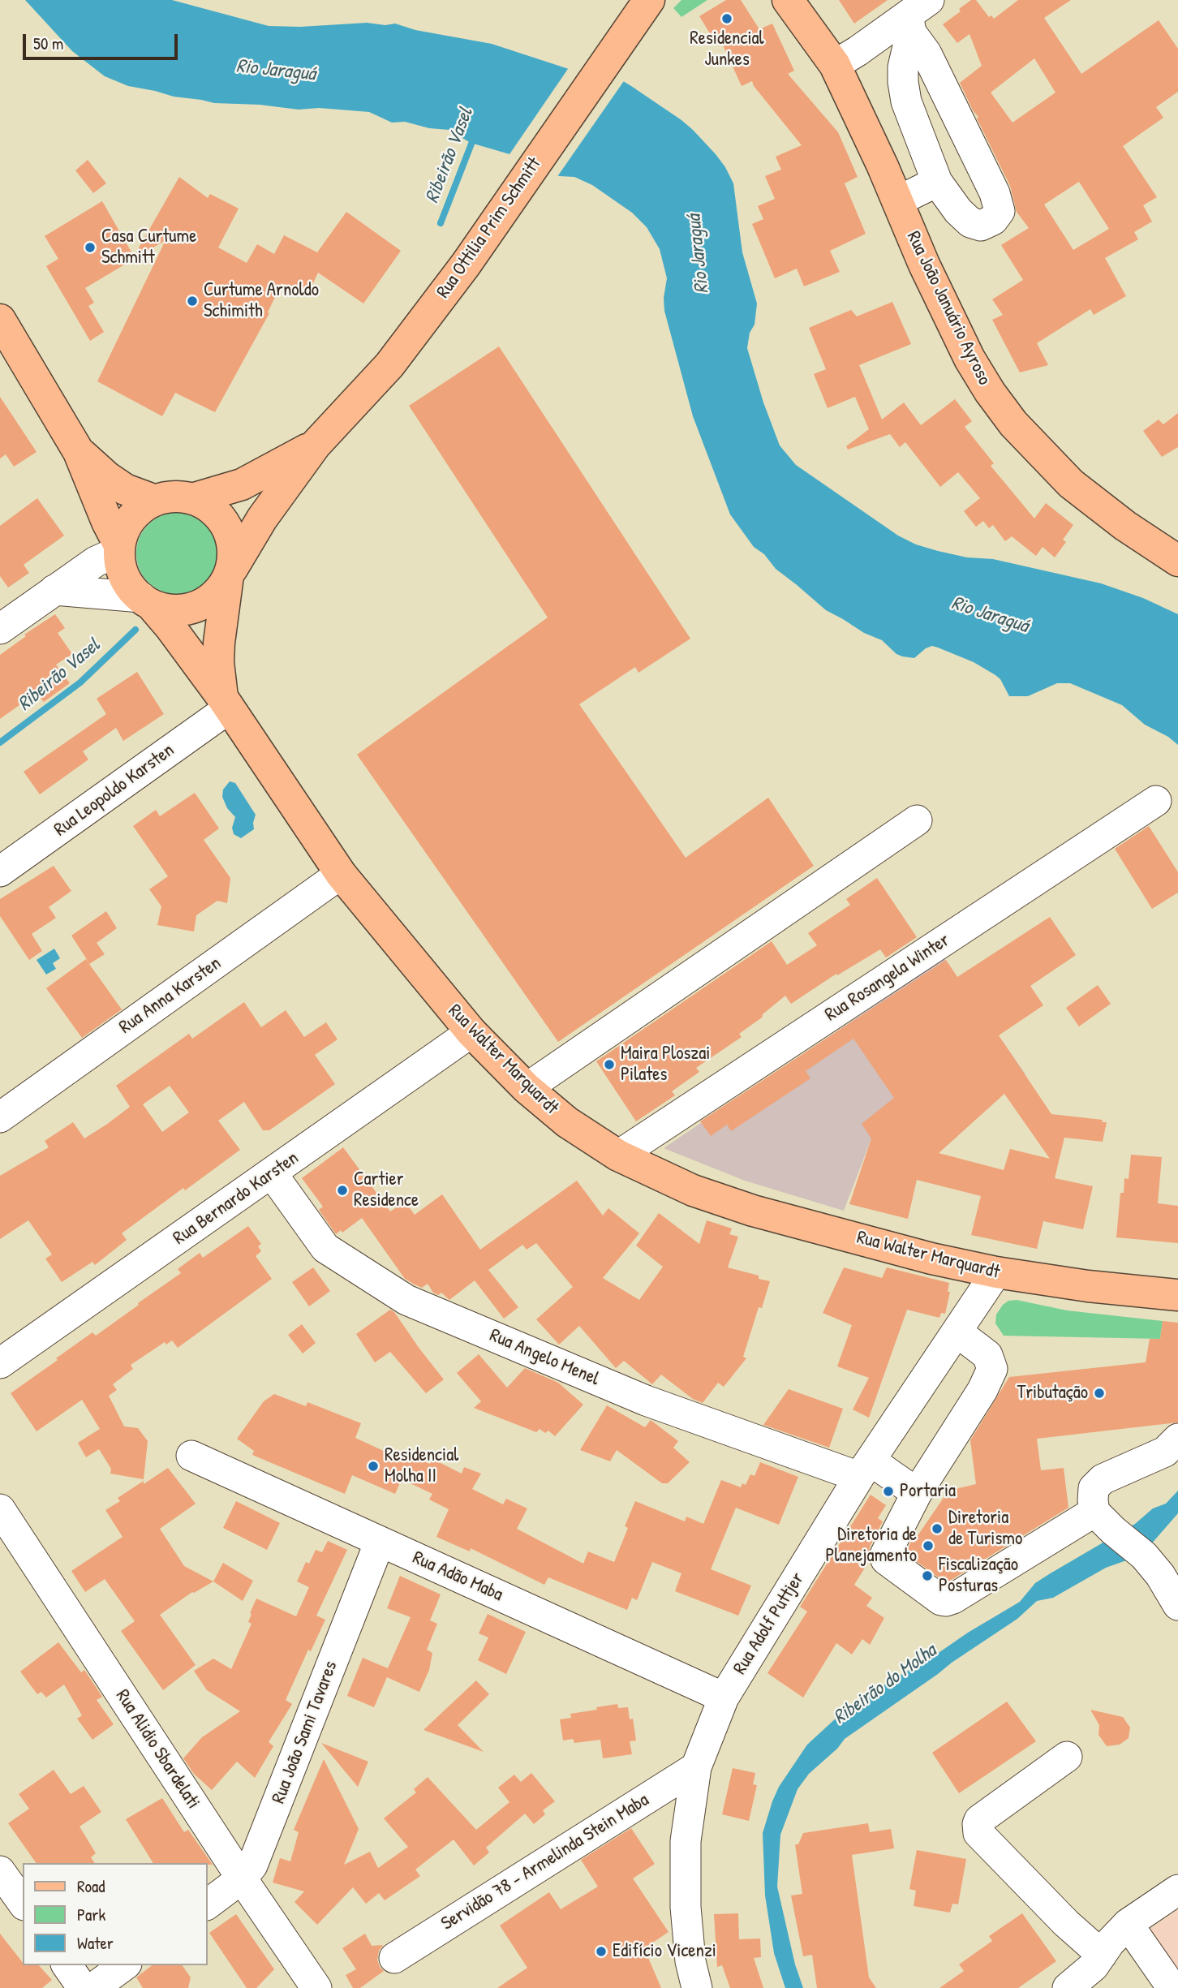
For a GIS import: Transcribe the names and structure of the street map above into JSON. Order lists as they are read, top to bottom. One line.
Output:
{"streets":{"main road":["Rua Ottilia Prim Schmitt","Rua João Januário Ayroso","Rua Walter Marquardt"],"street":["Rua Leopoldo Karsten","Rua Rosangela Winter","Rua Anna Karsten","Rua Bernardo Karsten","Rua Angelo Menel","Rua Adão Maba","Rua Adolf Puttjer","Rua João Sami Tavares","Rua Alidio Sbardelati","Servidão 78 - Armelinda Stein Maba"]},"crossings":[["Rua Ottilia Prim Schmitt","Rua Walter Marquardt"],["Rua Leopoldo Karsten","Rua Walter Marquardt"],["Rua Rosangela Winter","Rua Walter Marquardt"],["Rua Anna Karsten","Rua Walter Marquardt"],["Rua Walter Marquardt","Rua Bernardo Karsten"],["Rua Walter Marquardt","Rua Adolf Puttjer"],["Rua Bernardo Karsten","Rua Angelo Menel"],["Rua Angelo Menel","Rua Adolf Puttjer"],["Rua Adão Maba","Rua Adolf Puttjer"],["Rua Adão Maba","Rua João Sami Tavares"],["Rua Adolf Puttjer","Servidão 78 - Armelinda Stein Maba"],["Rua João Sami Tavares","Rua Alidio Sbardelati"]],"water":["Rio Jaraguá","Ribeirão Vasel","Ribeirão do Molha"],"places":["Residencial Junkes","Casa Curtume Schmitt","Curtume Arnoldo Schimith","Maira Ploszai Pilates","Cartier Residence","Tributação","Residencial Molha II","Portaria","Diretoria de Turismo","Diretoria de Planejamento","Fiscalização Posturas","Edifício Vicenzi"],"legend":["Road","Park","Water"],"scale_bar":"50 m"}
